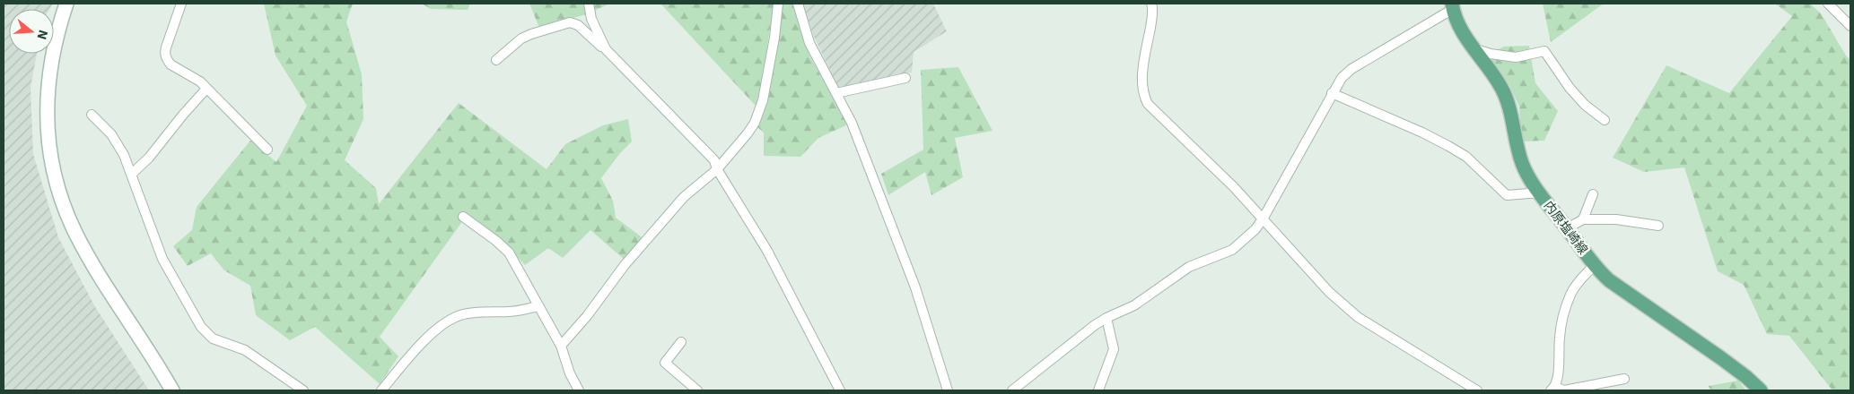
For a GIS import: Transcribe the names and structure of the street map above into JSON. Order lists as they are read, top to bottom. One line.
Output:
{"streets":{"main road":["内原塩崎線"]},"north":"right"}
